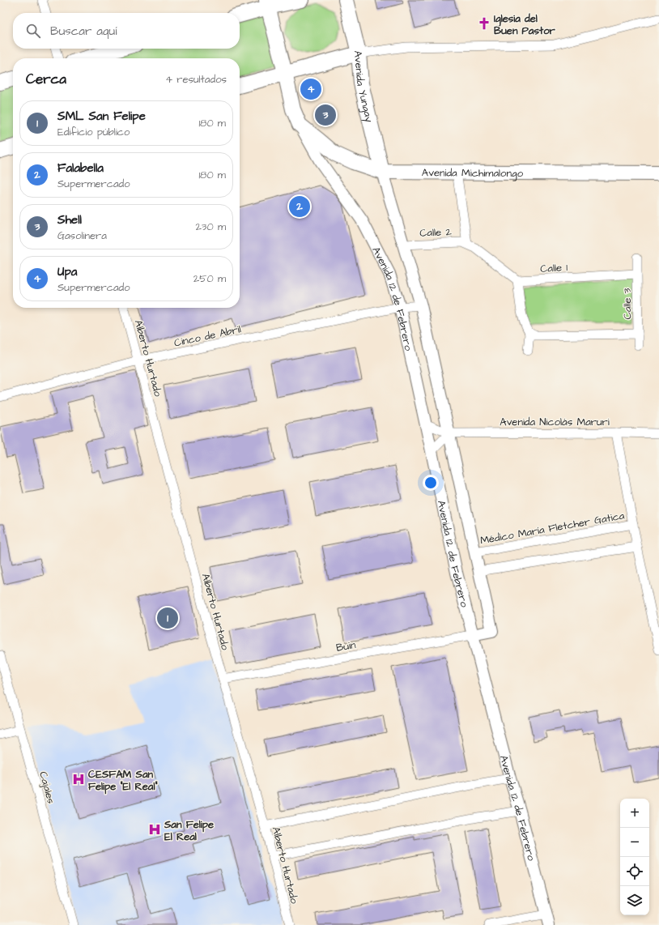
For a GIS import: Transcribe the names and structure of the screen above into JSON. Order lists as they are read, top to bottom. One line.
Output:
{"streets":{"main road":["Avenida Yungay","Avenida Michimalongo"],"street":["Calle 2","Calle 1","Avenida 12 de Febrero","Calle 3","Cinco de Abril","Alberto Hurtado","Avenida Nicolás Maruri","Médico María Fletcher Gatica","Buin","Cajales"]},"crossings":[["Avenida Yungay","Avenida Michimalongo"],["Avenida Yungay","Avenida 12 de Febrero"],["Avenida Michimalongo","Avenida 12 de Febrero"],["Calle 2","Avenida 12 de Febrero"],["Calle 1","Calle 3"],["Avenida 12 de Febrero","Cinco de Abril"],["Avenida 12 de Febrero","Avenida Nicolás Maruri"],["Avenida 12 de Febrero","Médico María Fletcher Gatica"],["Avenida 12 de Febrero","Buin"],["Cinco de Abril","Alberto Hurtado"],["Alberto Hurtado","Buin"]],"places":{"church":["Iglesia del Buen Pastor"],"hospital":["CESFAM San Felipe \"El Real\"","San Felipe El Real"]},"page":{"search":"Buscar aquí","heading":["Cerca","4 resultados"],"pins":["4","3","2","1"],"list":[{"mark":"1","name":"SML San Felipe","note":"Edificio público","value":"180 m"},{"mark":"2","name":"Falabella","note":"Supermercado","value":"180 m"},{"mark":"3","name":"Shell","note":"Gasolinera","value":"230 m"},{"mark":"4","name":"Upa","note":"Supermercado","value":"250 m"}],"map_buttons":["+","−"]}}
